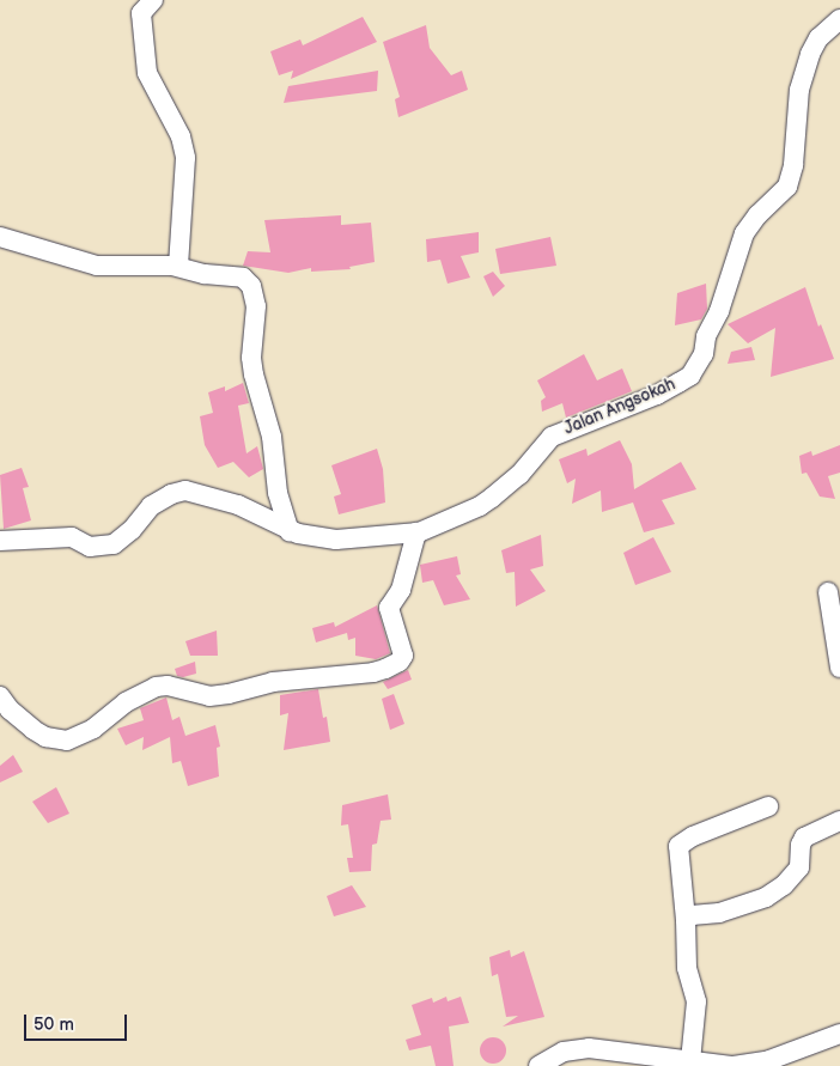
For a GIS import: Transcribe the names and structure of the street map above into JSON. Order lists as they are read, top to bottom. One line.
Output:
{"streets":{"street":["Jalan Angsokah"]},"scale_bar":"50 m"}
